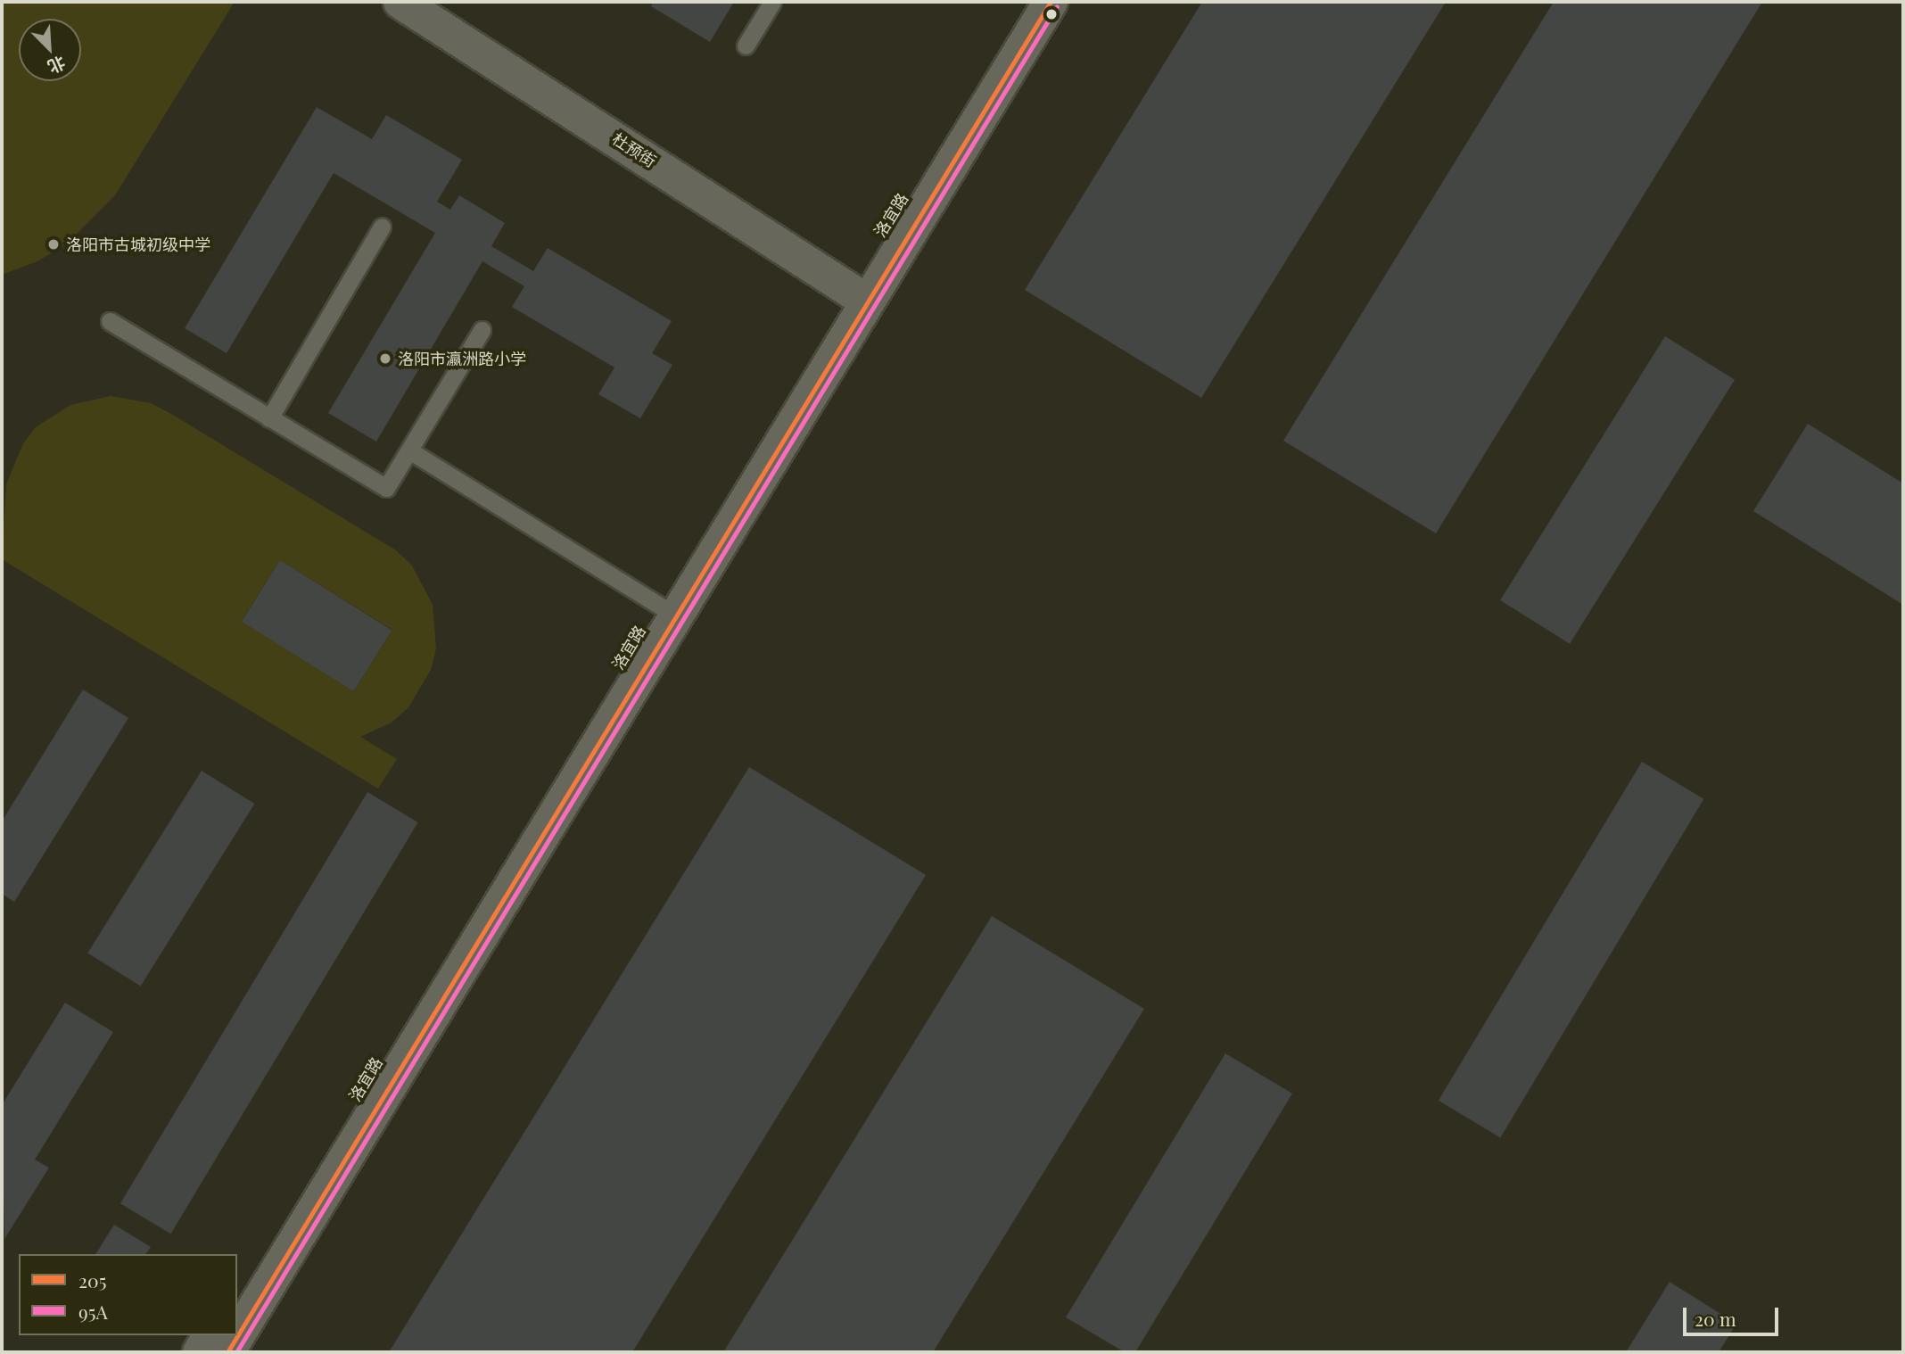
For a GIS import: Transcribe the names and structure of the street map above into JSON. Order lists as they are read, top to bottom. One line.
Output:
{"streets":{"street":["杜预街","洛宜路"]},"crossings":[["杜预街","洛宜路"]],"places":["洛阳市古城初级中学","洛阳市瀛洲路小学"],"lines":["transit line 205","transit line 95A"],"legend":["205","95A"],"scale_bar":"20 m","north":"bottom right"}
